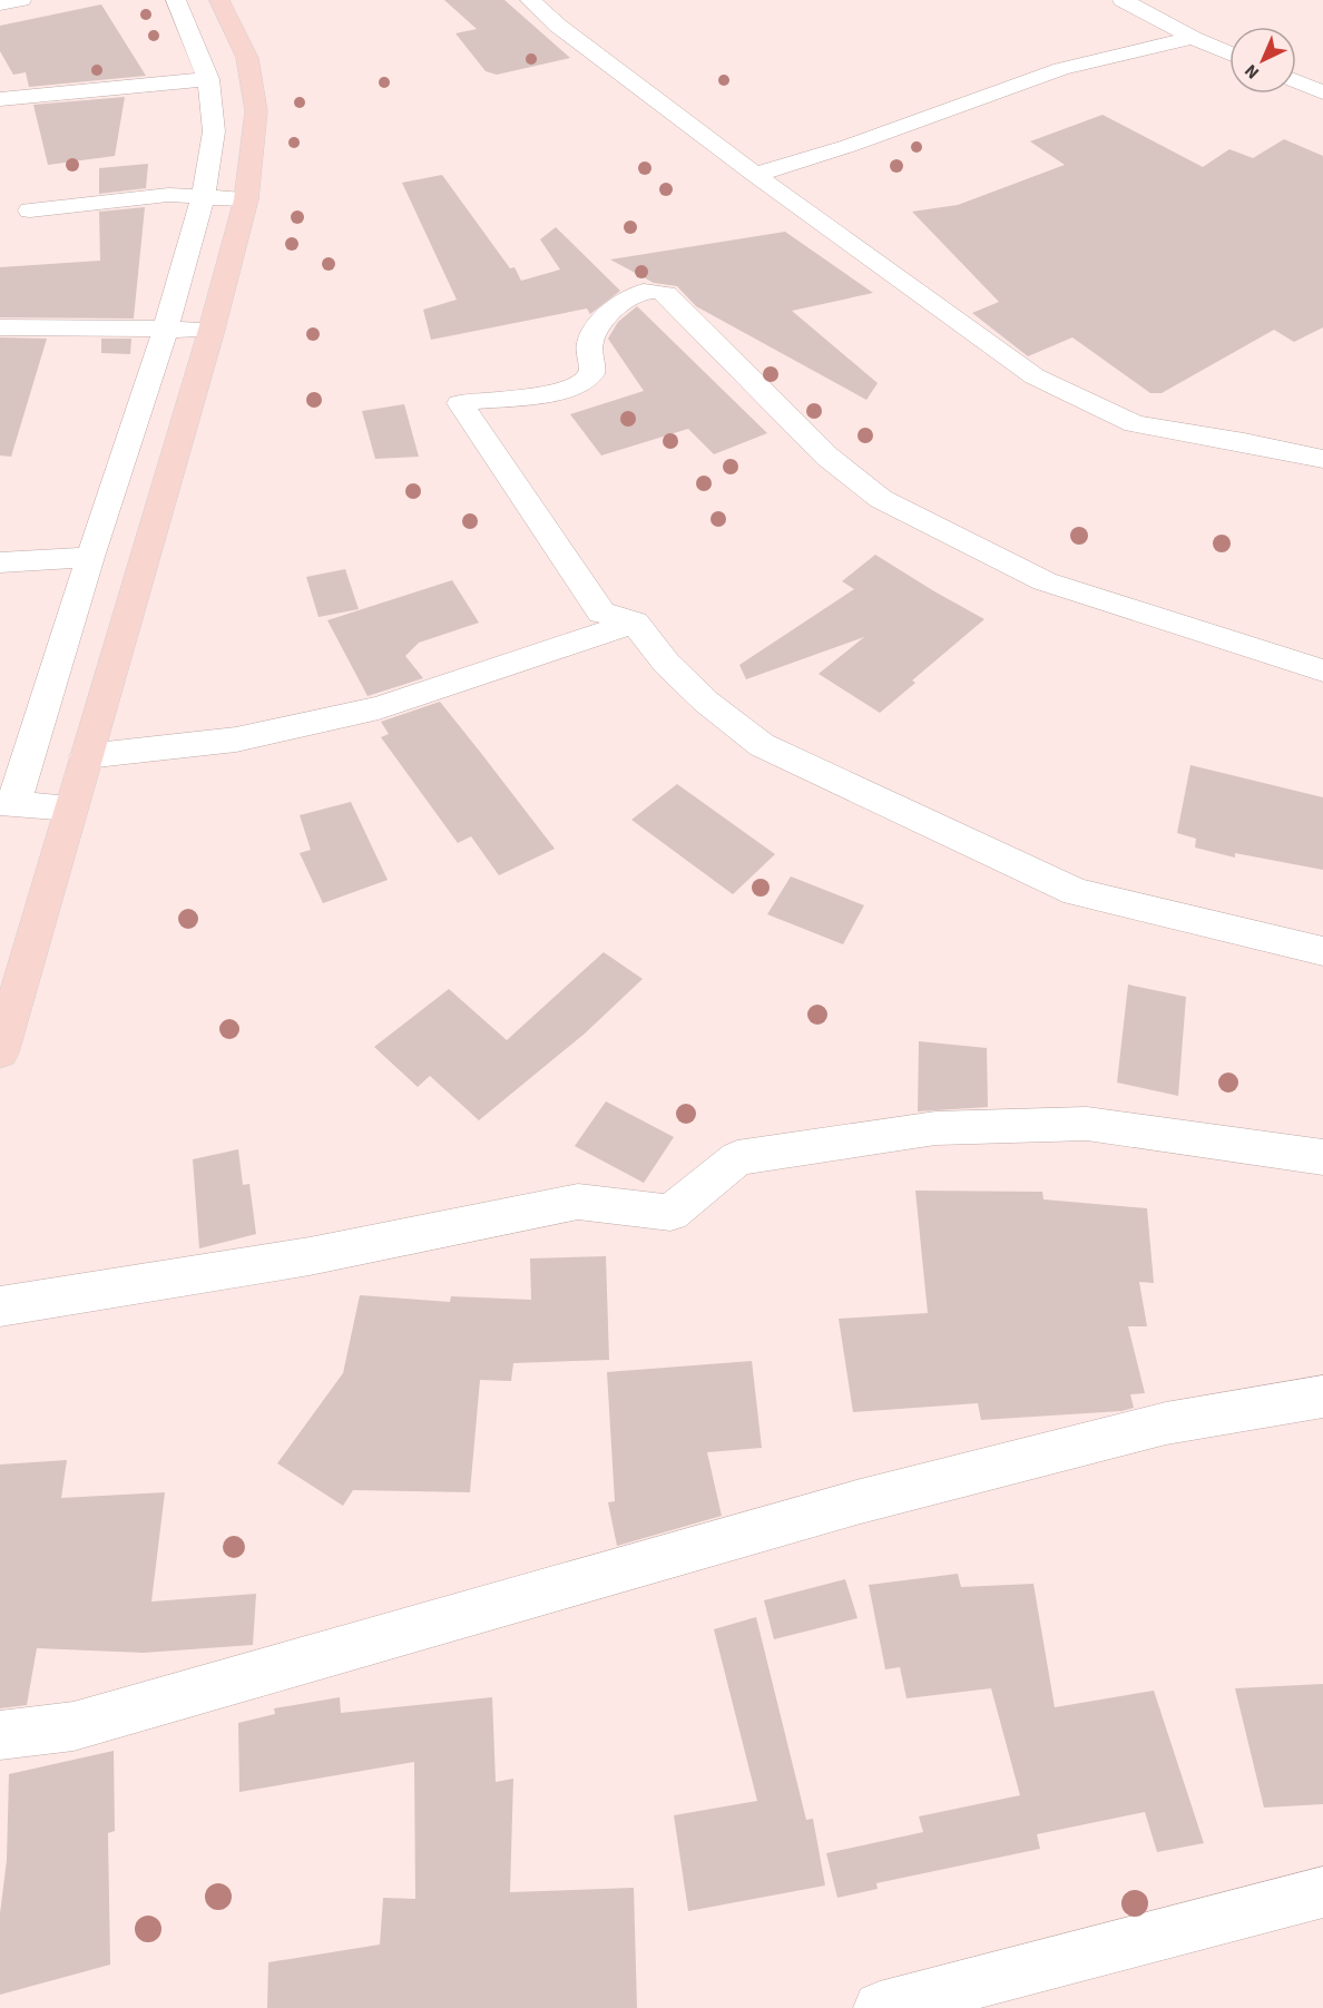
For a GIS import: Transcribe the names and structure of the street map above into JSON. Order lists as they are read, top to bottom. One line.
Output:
{"north":"bottom left"}
